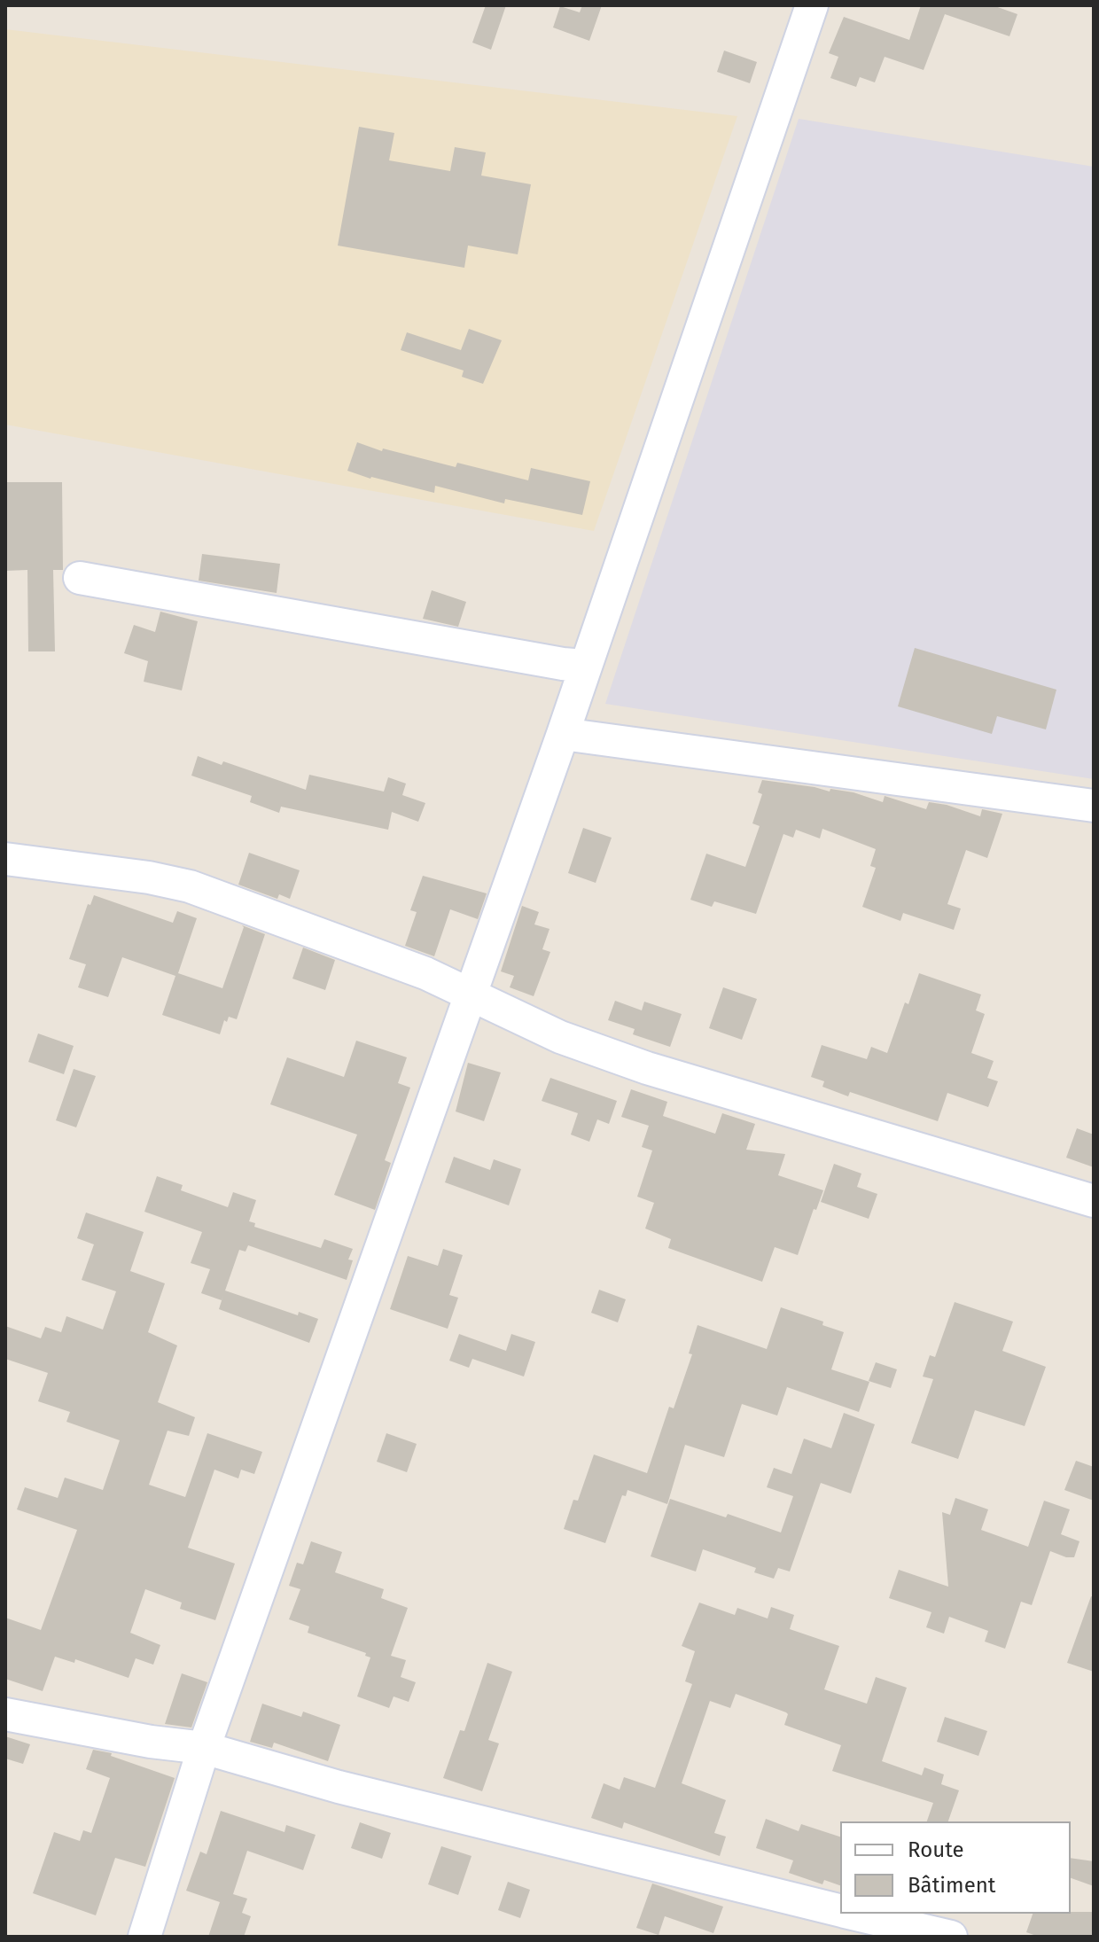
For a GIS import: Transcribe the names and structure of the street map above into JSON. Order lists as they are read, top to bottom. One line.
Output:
{"legend":["Route","Bâtiment"]}
